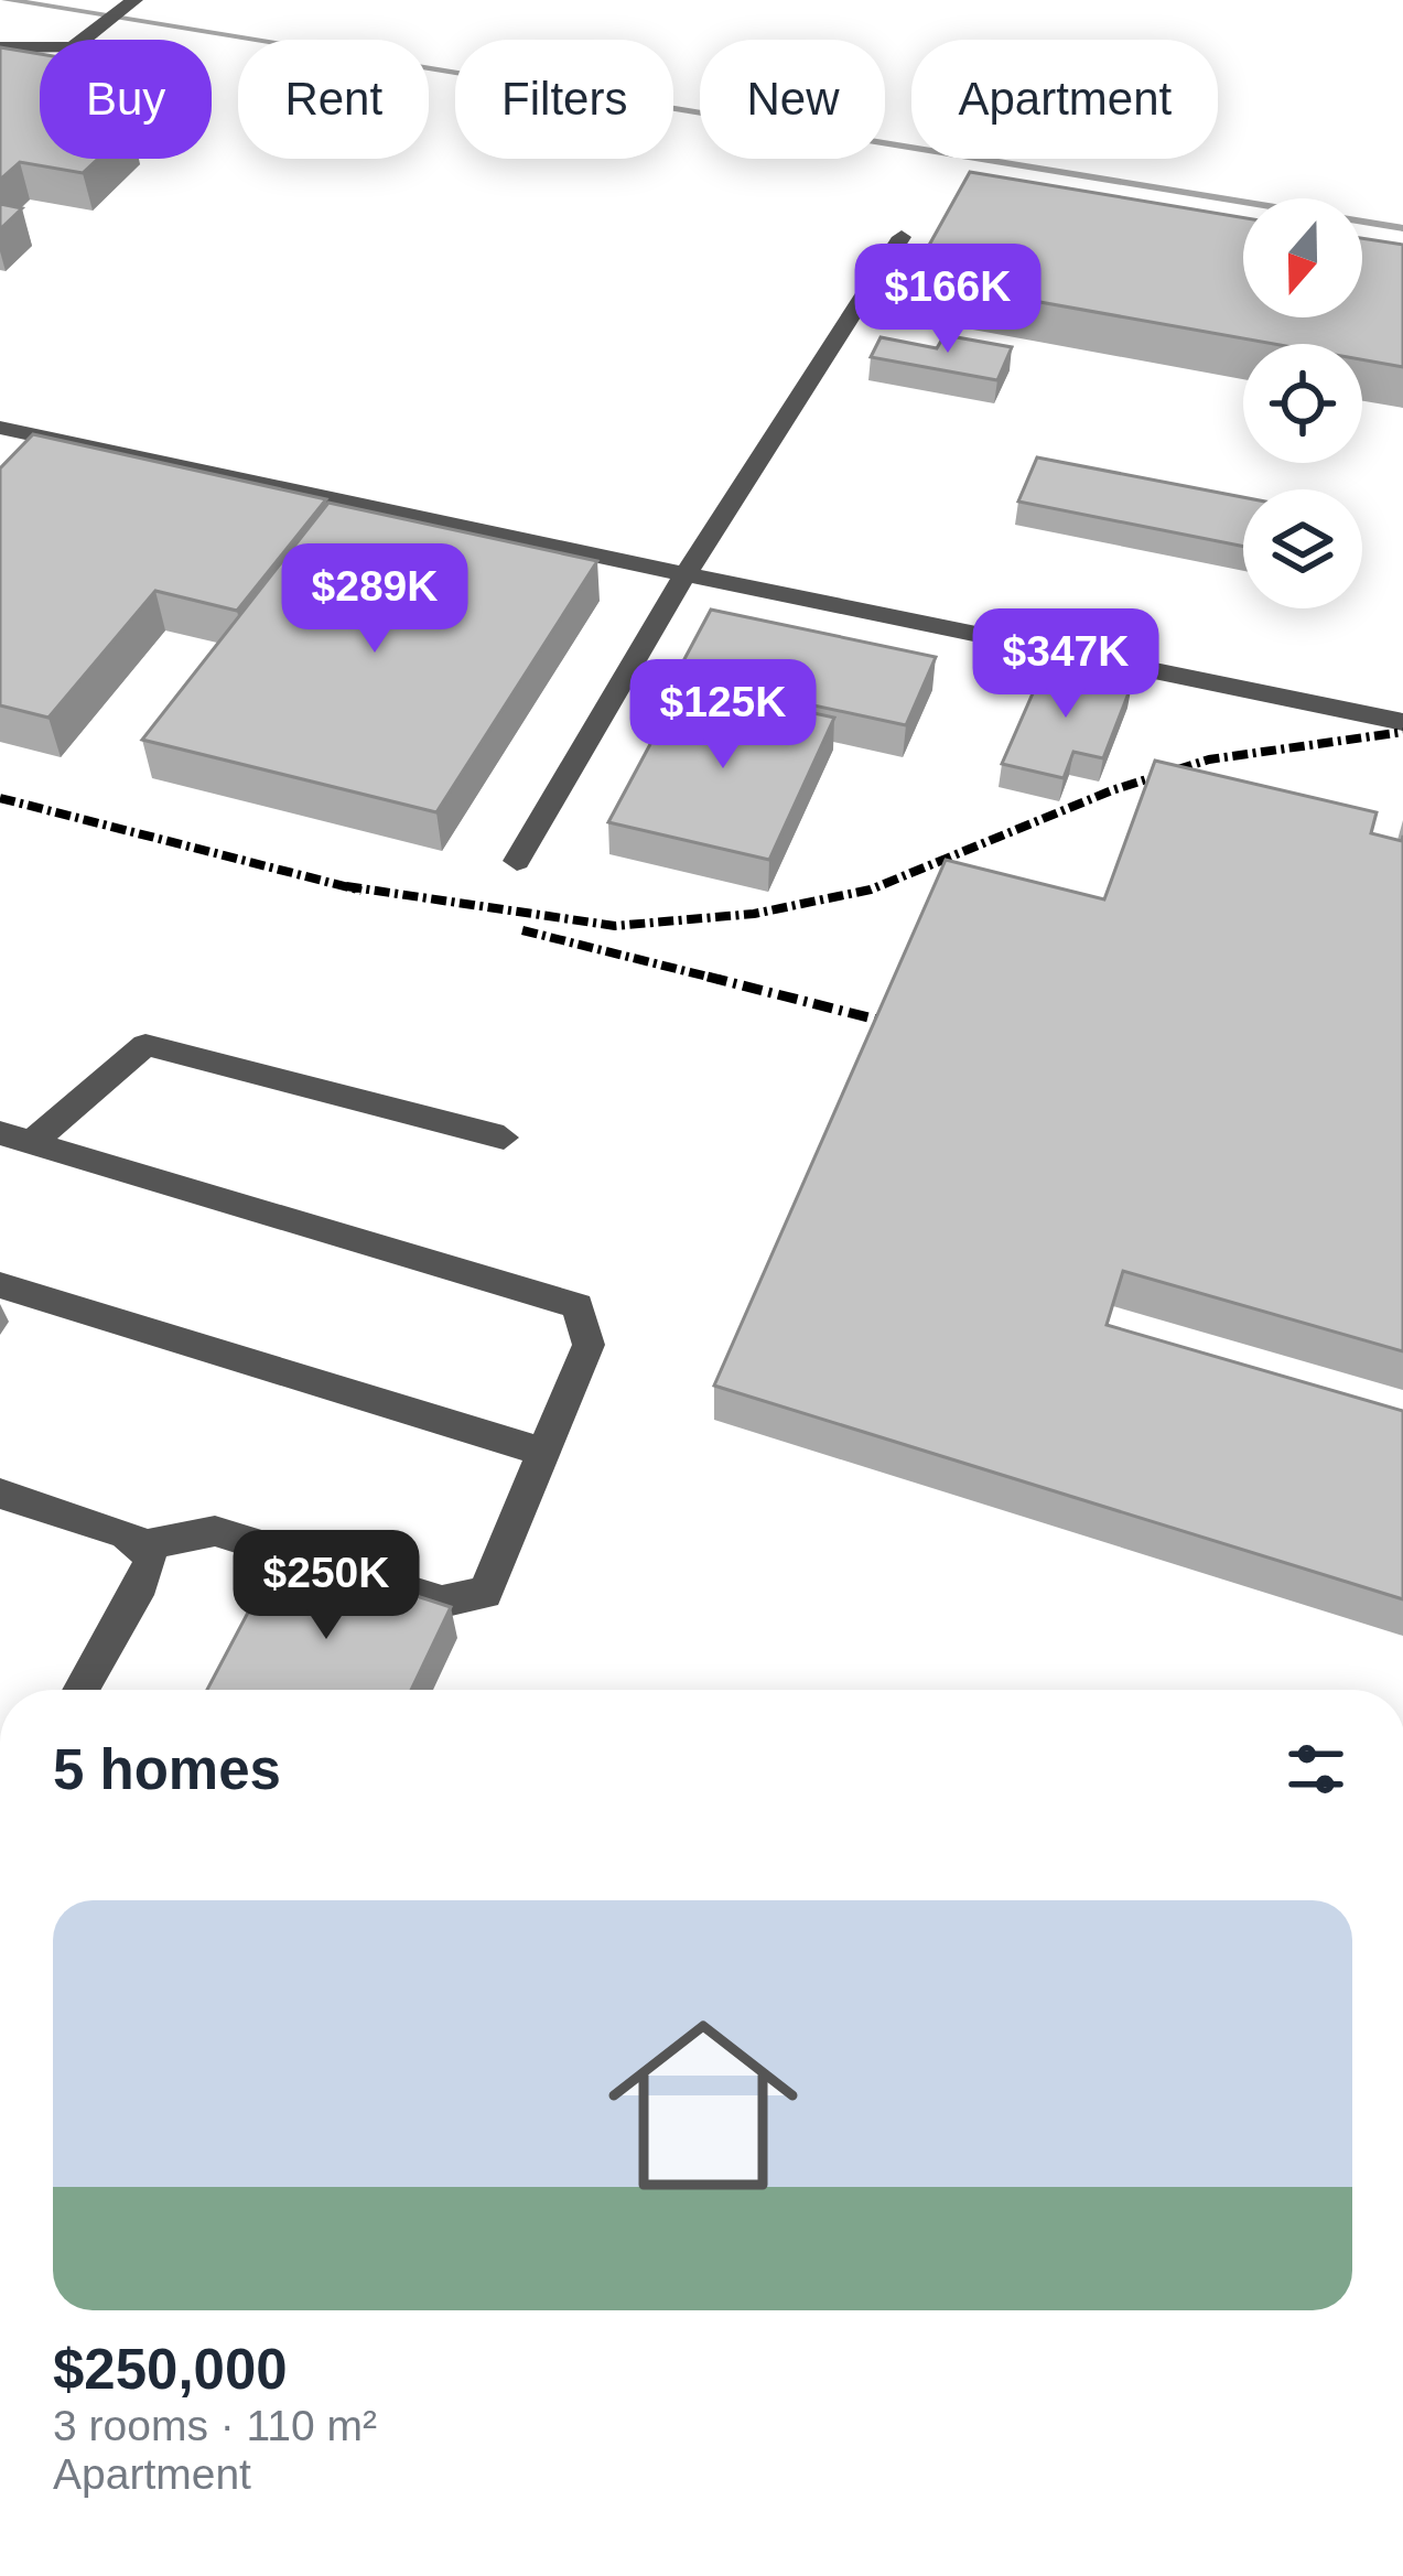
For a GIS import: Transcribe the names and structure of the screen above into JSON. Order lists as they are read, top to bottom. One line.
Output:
{"north":"bottom","page":{"chip":["Buy","Rent","Filters","New","Apartment"],"price":["$166K","$289K","$347K","$125K","$250K"],"heading":"5 homes","list":[{"name":"$250,000","note":"3 rooms · 110 m² · Apartment"}]}}
